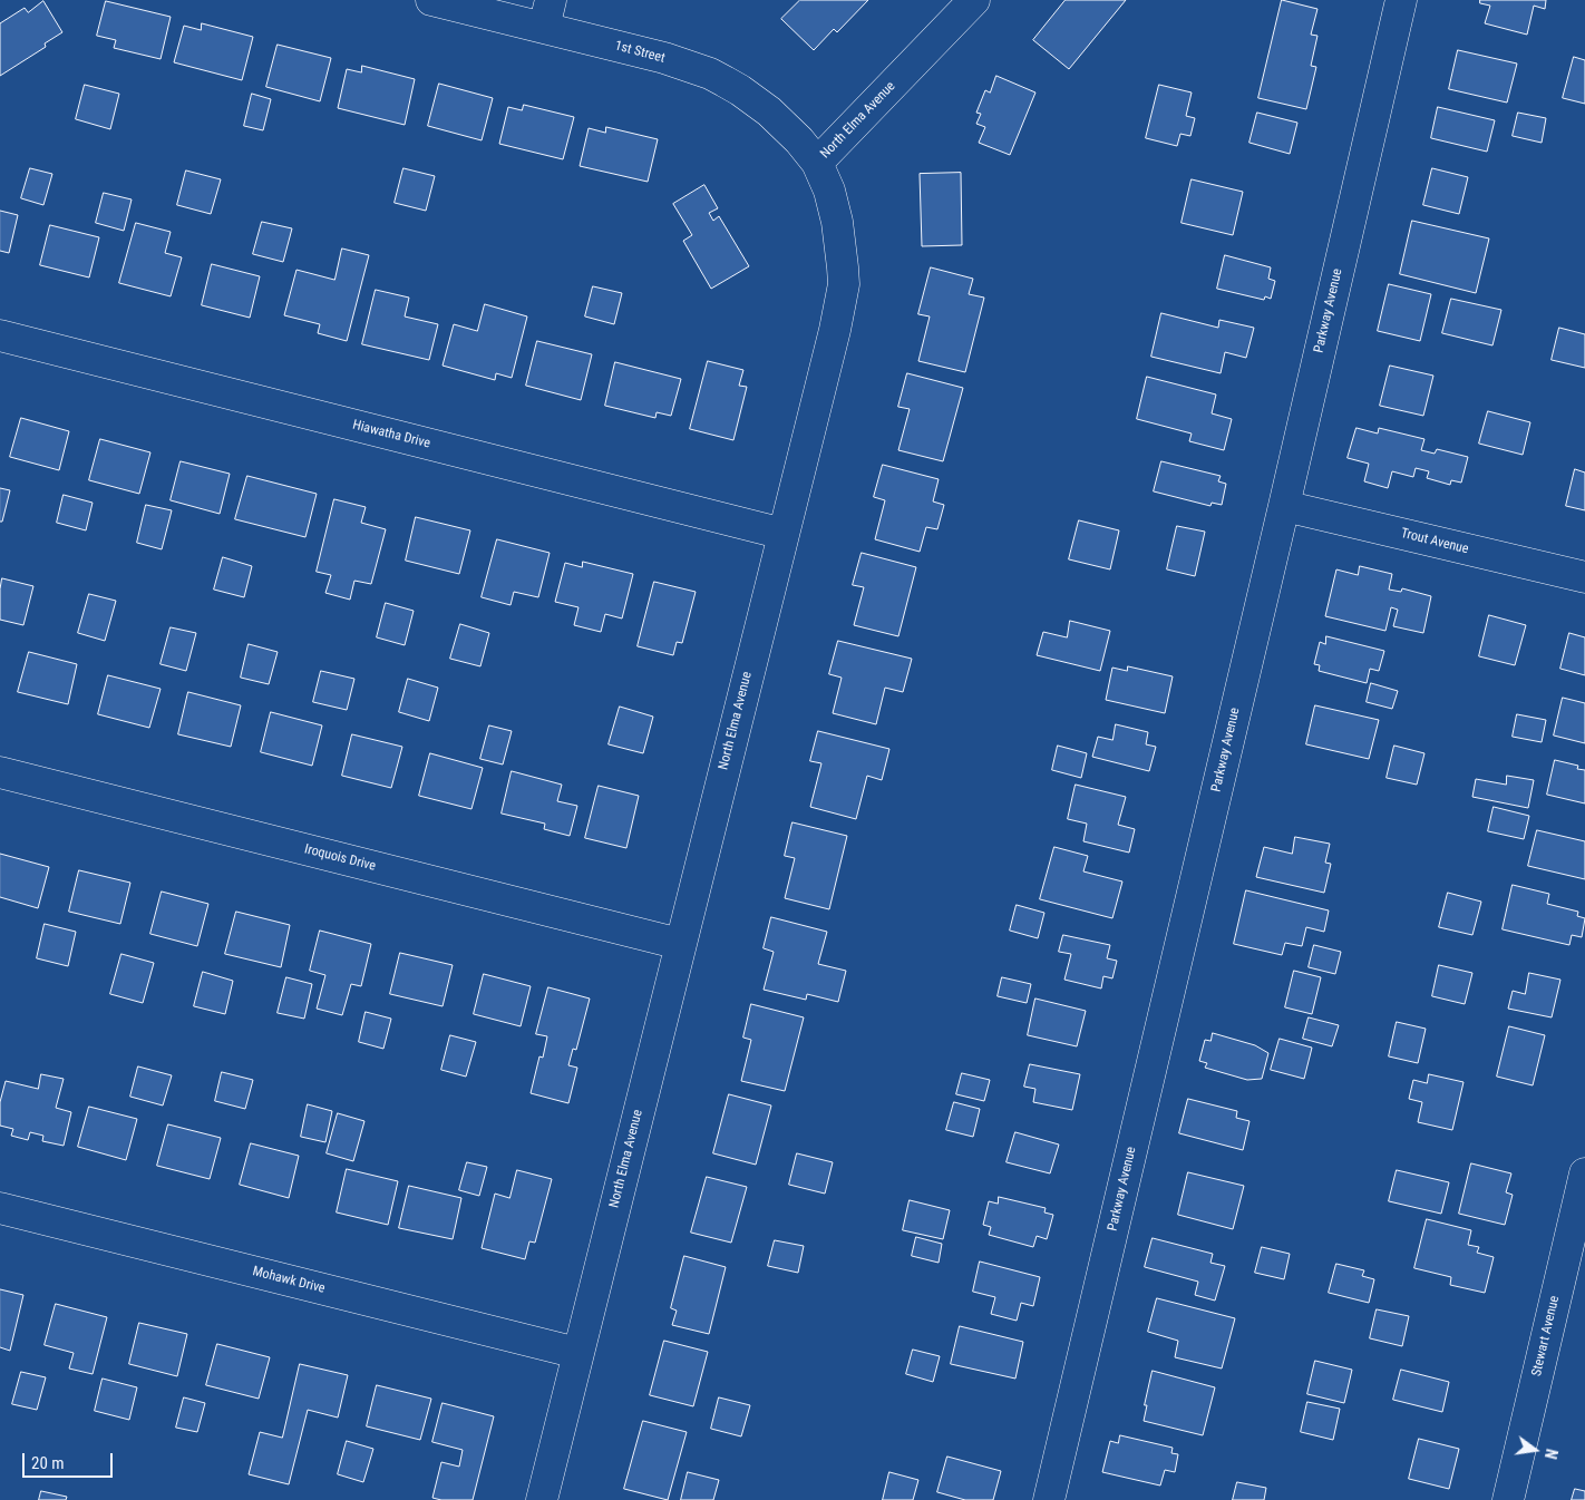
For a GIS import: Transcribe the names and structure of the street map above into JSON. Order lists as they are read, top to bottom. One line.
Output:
{"streets":{"street":["1st Street","North Elma Avenue","Parkway Avenue","Hiawatha Drive","Trout Avenue","Iroquois Drive","Mohawk Drive","Stewart Avenue"]},"crossings":[["1st Street","North Elma Avenue"],["North Elma Avenue","Hiawatha Drive"],["North Elma Avenue","Iroquois Drive"],["North Elma Avenue","Mohawk Drive"],["Parkway Avenue","Trout Avenue"]],"scale_bar":"20 m","north":"right"}
